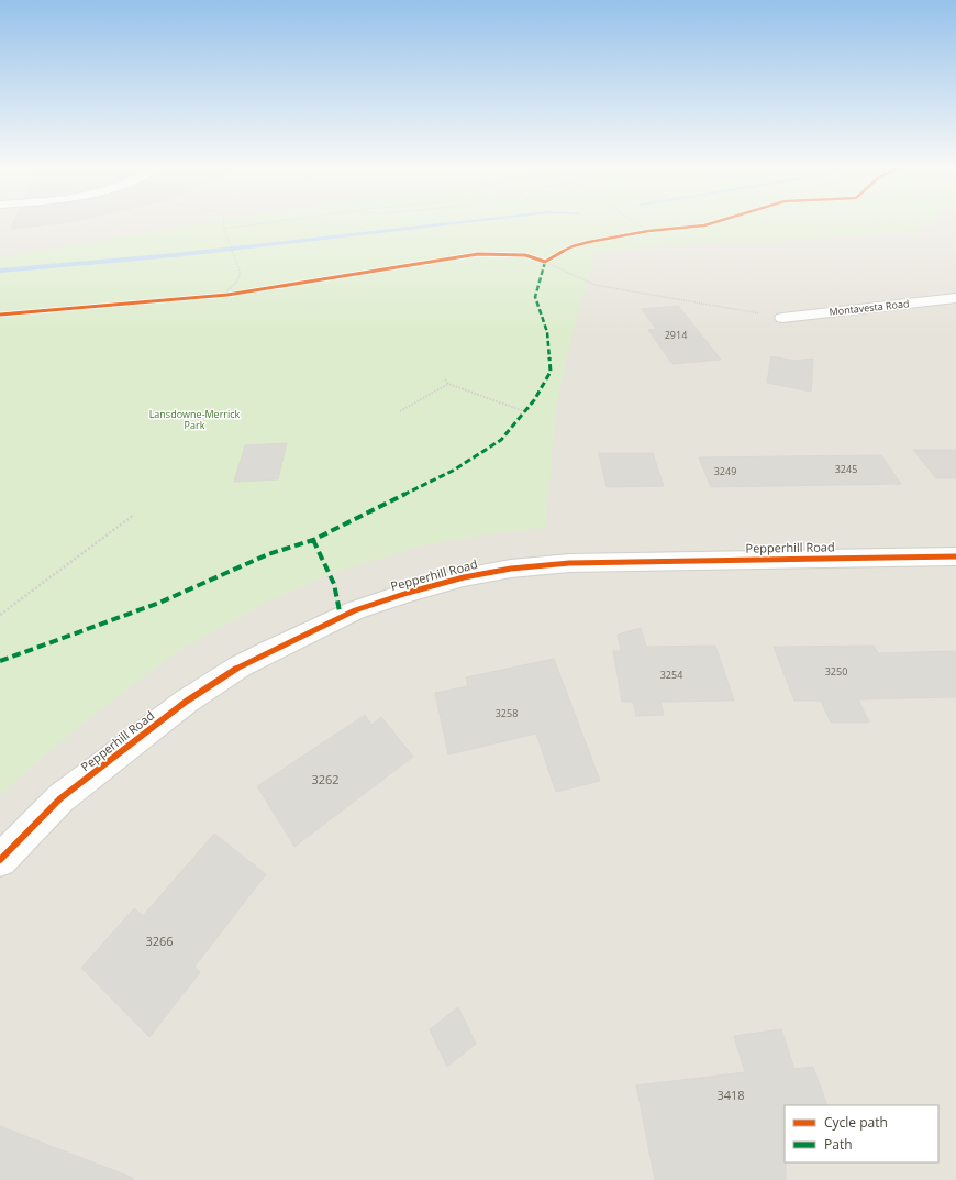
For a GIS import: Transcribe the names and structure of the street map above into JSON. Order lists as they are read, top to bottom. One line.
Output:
{"streets":{"street":["Montavesta Road","Pepperhill Road"]},"parks":["Lansdowne-Merrick Park"],"house_numbers":["2914","3245","3249","3250","3254","3258","3262","3266","3418"],"legend":["Cycle path","Path"]}
